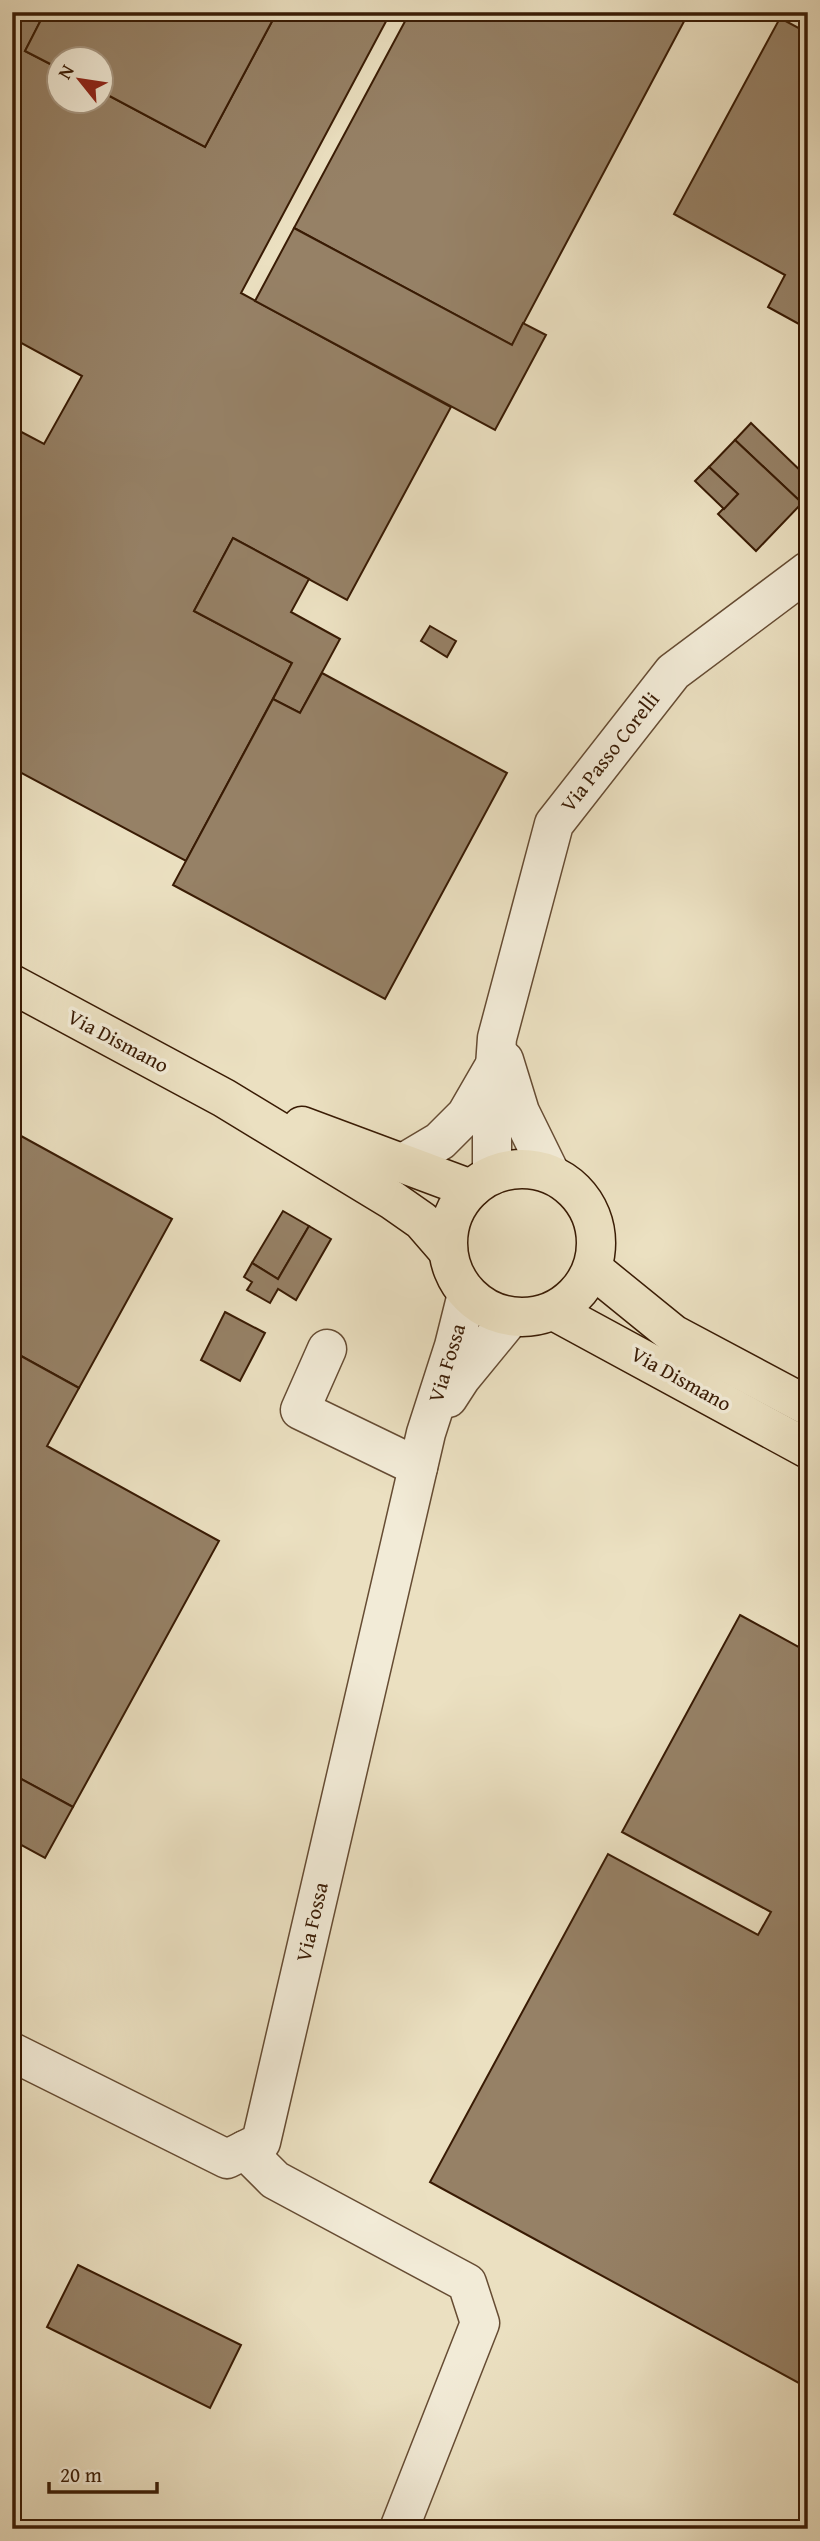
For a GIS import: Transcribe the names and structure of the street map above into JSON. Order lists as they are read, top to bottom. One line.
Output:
{"streets":{"main road":["Via Dismano"],"street":["Via Passo Corelli","Via Fossa"]},"crossings":[["Via Passo Corelli","Via Dismano"],["Via Passo Corelli","Via Fossa"],["Via Dismano","Via Fossa"]],"scale_bar":"20 m","north":"top left"}
